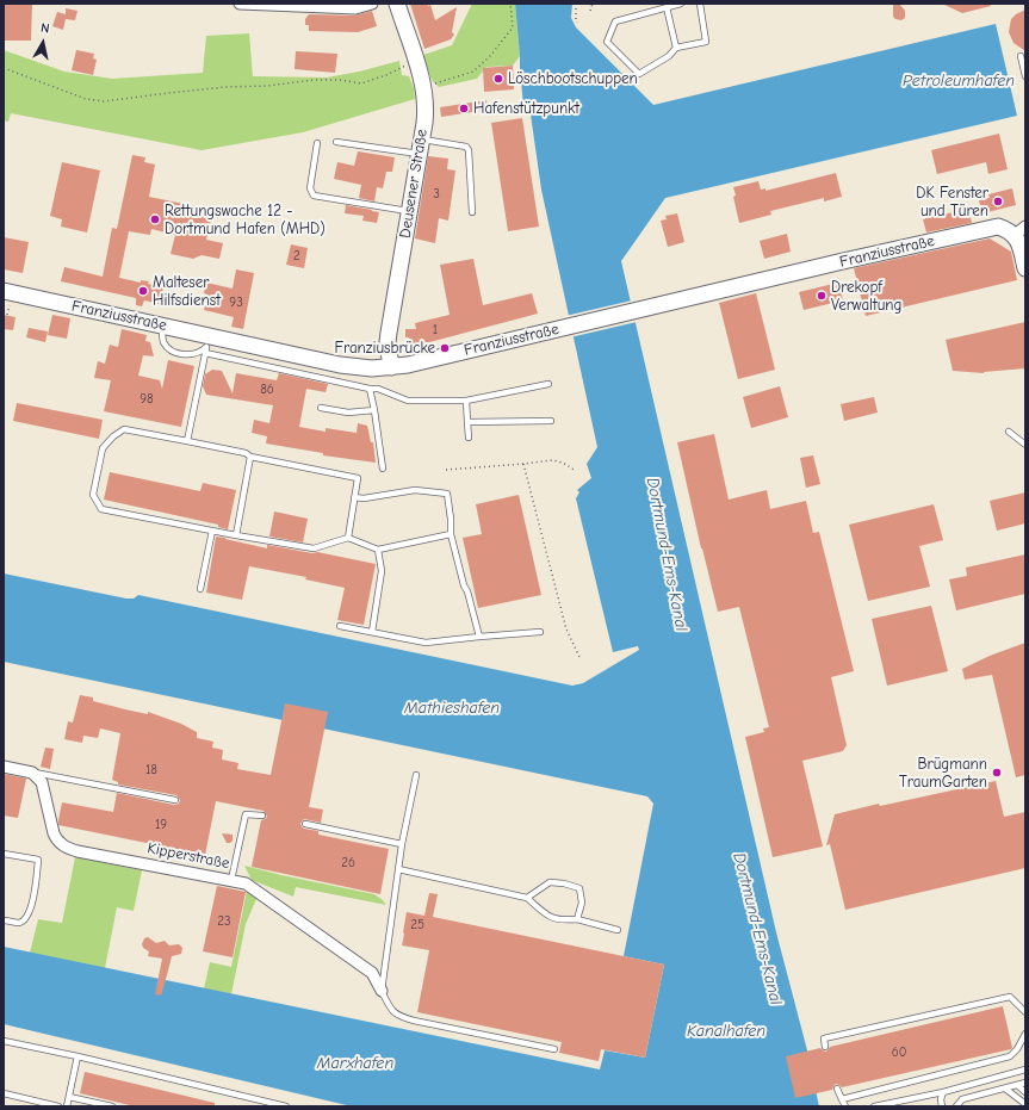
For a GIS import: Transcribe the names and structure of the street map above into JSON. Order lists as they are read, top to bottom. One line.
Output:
{"streets":{"main road":["Deusener Straße","Franziusstraße"],"street":["Kipperstraße"]},"crossings":[["Deusener Straße","Franziusstraße"]],"water":["Petroleumhafen","Dortmund-Ems-Kanal","Mathieshafen","Kanalhafen","Marxhafen"],"places":["Löschbootschuppen","Hafenstützpunkt","DK Fenster und Türen","Rettungswache 12 - Dortmund Hafen (MHD)","Malteser Hilfsdienst","Drekopf Verwaltung","Franziusbrücke","Brügmann TraumGarten"],"house_numbers":["3","2","93","1","86","98","18","19","26","23","25","60"],"north":"top"}
